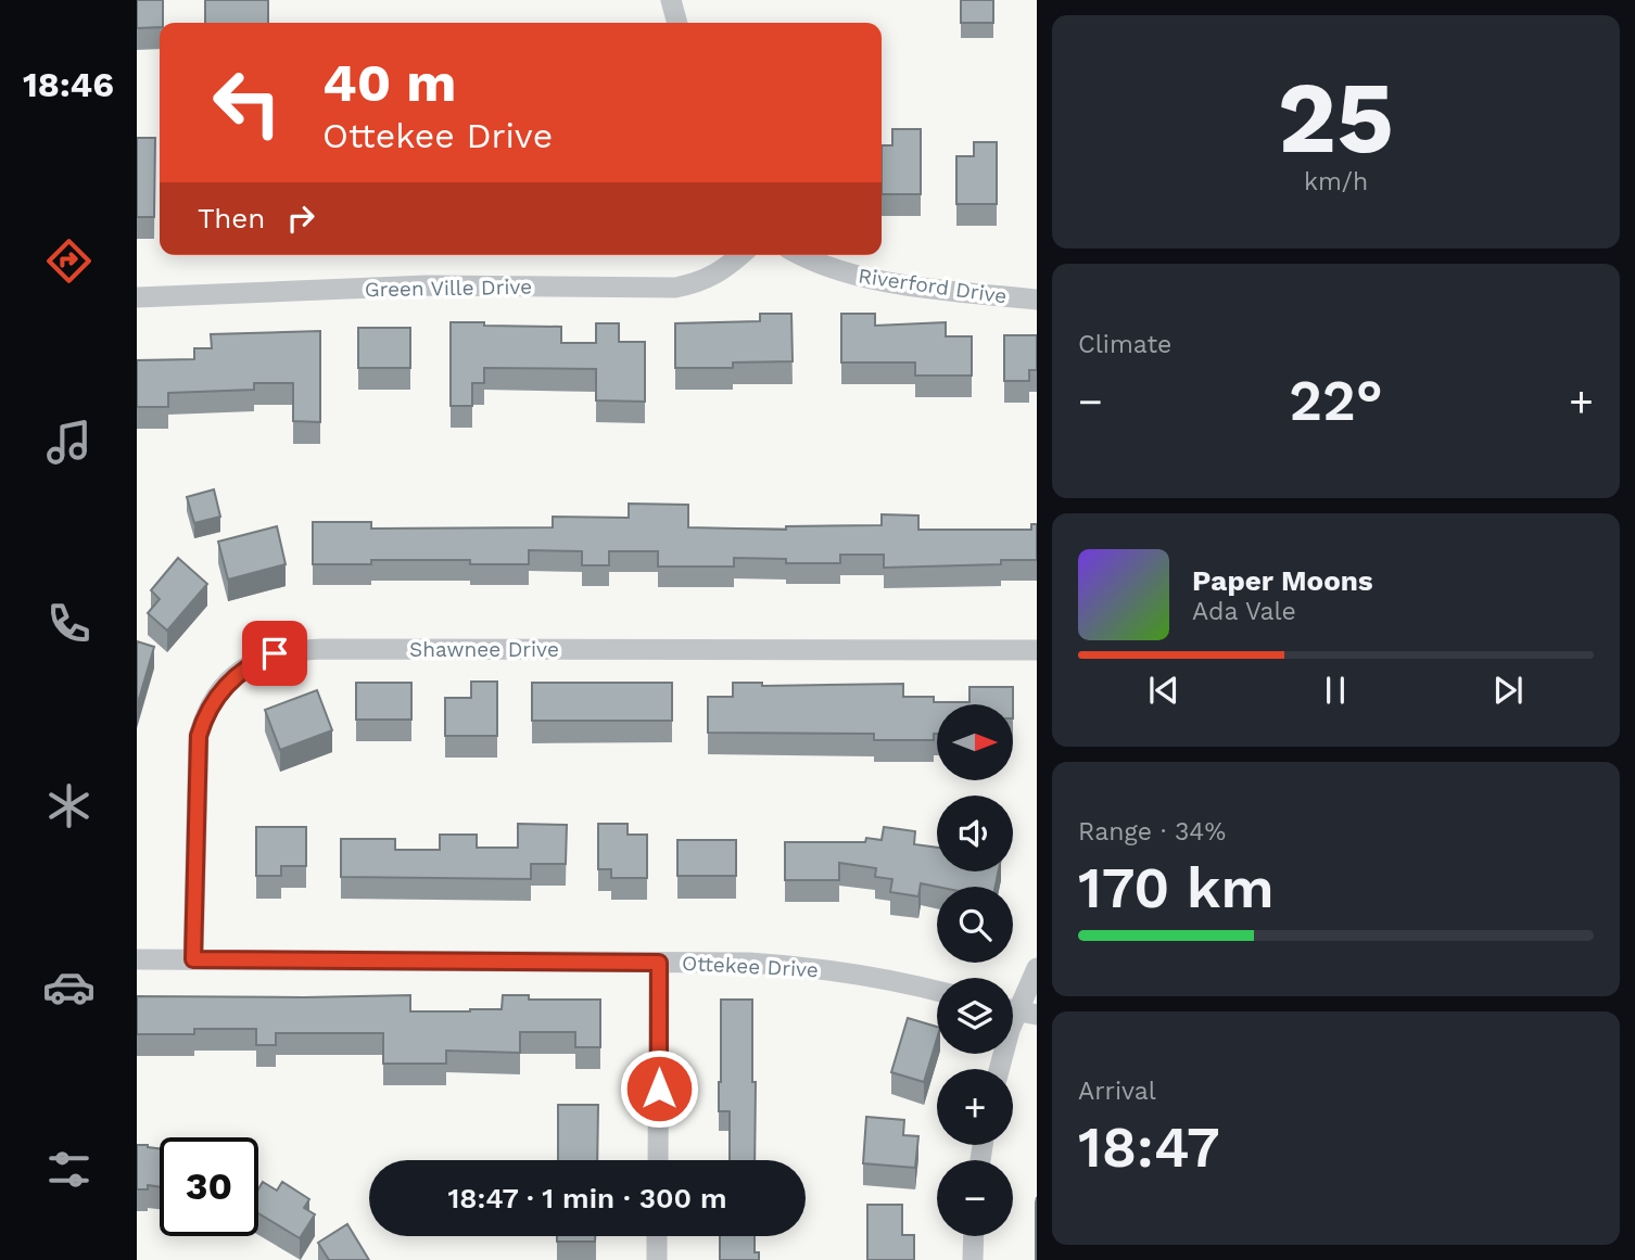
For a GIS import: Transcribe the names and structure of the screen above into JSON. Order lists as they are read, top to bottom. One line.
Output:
{"streets":{"street":["Riverford Drive","Green Ville Drive","Shawnee Drive","Ottekee Drive"]},"crossings":[["Shawnee Drive","Ottekee Drive"]],"north":"right","page":{"tabs":"18:46","tile":[["25","km/h"],"Climate",["Range · 34%","170 km"],["Arrival","18:47"]],"turn":["40 m","Ottekee Drive"],"then":"Then","heat":["−","22°","+"],"song":["Paper Moons","Ada Vale"],"map_buttons":["+","−"],"limit":"30","trip":"18:47 · 1 min · 300 m"}}
